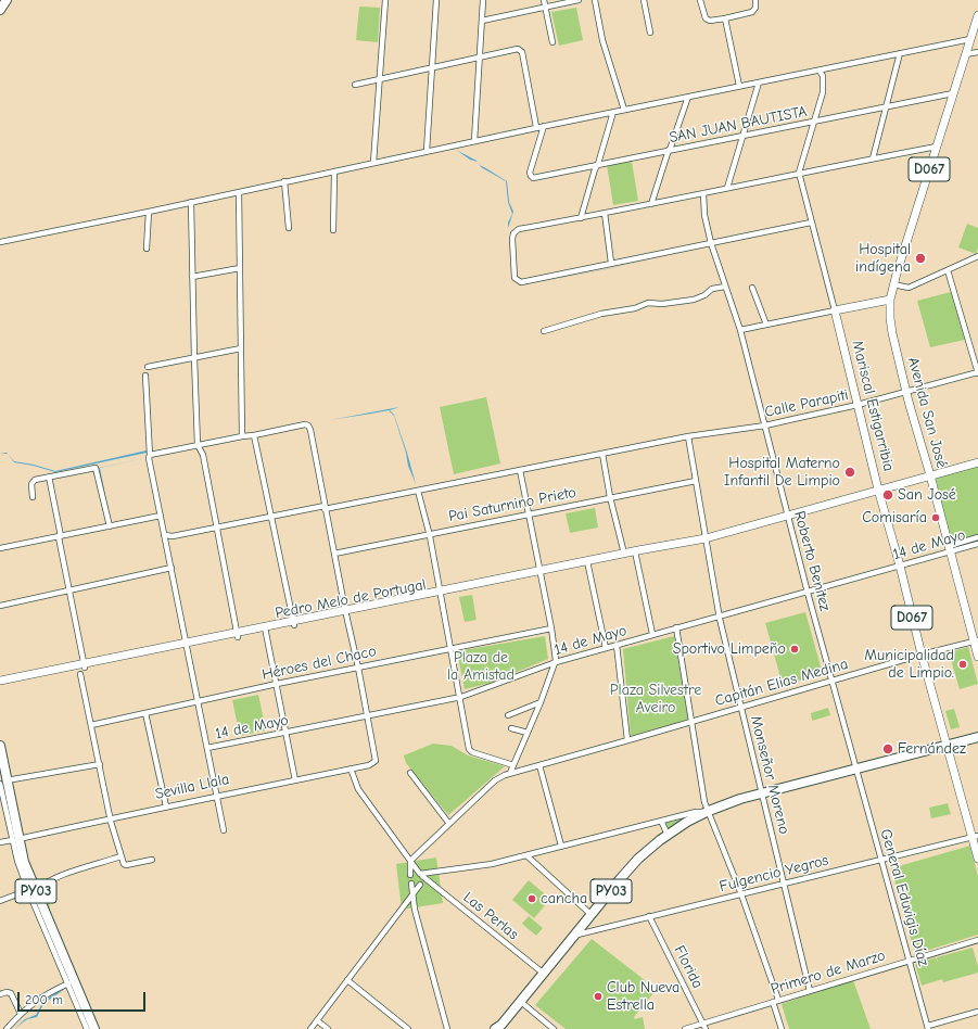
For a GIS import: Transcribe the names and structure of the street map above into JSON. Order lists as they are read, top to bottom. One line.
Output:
{"streets":{"highway":["PY03"],"main road":["D067","Mariscal Estigarribia","Avenida San José","Pedro Melo de Portugal"],"street":["SAN JUAN BAUTISTA","Calle Parapiti","Pai Saturnino Prieto","14 de Mayo","Roberto Benitez","Héroes del Chaco","Capitán Elias Medina","Monseñor Moreno","Sevilla Llala","Fulgencio Yegros","General Eduvigis Díaz","Las Perlas","Florida","Primero de Marzo"]},"crossings":[["SAN JUAN BAUTISTA","D067"],["D067","Avenida San José"],["Calle Parapiti","Mariscal Estigarribia"],["Calle Parapiti","Avenida San José"],["Calle Parapiti","Roberto Benitez"],["Calle Parapiti","Monseñor Moreno"],["Mariscal Estigarribia","14 de Mayo"],["Mariscal Estigarribia","Pedro Melo de Portugal"],["Mariscal Estigarribia","Capitán Elias Medina"],["Mariscal Estigarribia","Fulgencio Yegros"],["Mariscal Estigarribia","PY03"],["Avenida San José","14 de Mayo"],["Avenida San José","Pedro Melo de Portugal"],["Avenida San José","Capitán Elias Medina"],["Pai Saturnino Prieto","Monseñor Moreno"],["14 de Mayo","Roberto Benitez"],["14 de Mayo","Monseñor Moreno"],["14 de Mayo","Sevilla Llala"],["Roberto Benitez","Pedro Melo de Portugal"],["Roberto Benitez","Capitán Elias Medina"],["Roberto Benitez","PY03"],["Roberto Benitez","General Eduvigis Díaz"],["Pedro Melo de Portugal","Monseñor Moreno"],["Capitán Elias Medina","Monseñor Moreno"],["Capitán Elias Medina","Las Perlas"],["Monseñor Moreno","Fulgencio Yegros"],["Monseñor Moreno","PY03"],["Monseñor Moreno","Primero de Marzo"],["Sevilla Llala","PY03"],["Sevilla Llala","Las Perlas"],["Fulgencio Yegros","PY03"],["Fulgencio Yegros","General Eduvigis Díaz"],["Fulgencio Yegros","Florida"],["PY03","General Eduvigis Díaz"],["PY03","Las Perlas"],["General Eduvigis Díaz","Primero de Marzo"],["Florida","Primero de Marzo"]],"parks":["Plaza de la Amistad","Plaza Silvestre Aveiro"],"places":["Hospital indígena","Hospital Materno Infantil De Limpio","San José","Comisaría","Sportivo Limpeño","Municipalidad de Limpio.","Fernández","cancha","Club Nueva Estrella"],"scale_bar":"200 m"}
